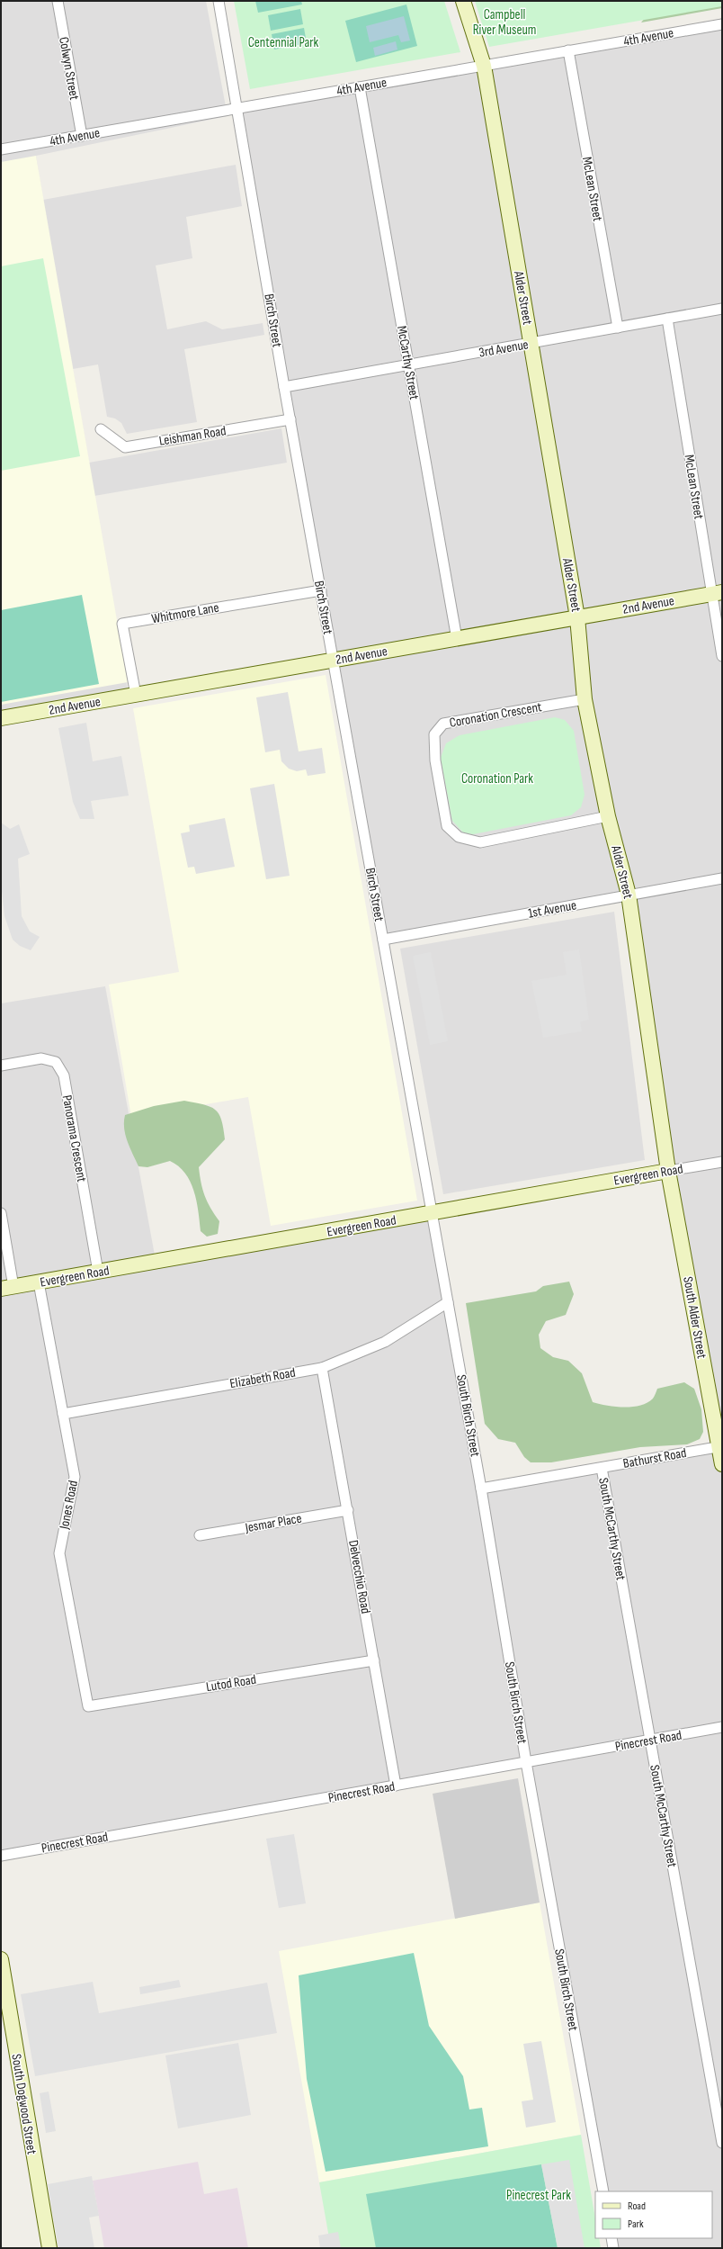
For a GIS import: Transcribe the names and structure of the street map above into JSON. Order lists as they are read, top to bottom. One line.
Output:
{"streets":{"street":["4th Avenue","Colwyn Street","McLean Street","Alder Street","Birch Street","3rd Avenue","McCarthy Street","Leishman Road","2nd Avenue","Whitmore Lane","Coronation Crescent","1st Avenue","Panorama Crescent","Evergreen Road","South Alder Street","Elizabeth Road","South Birch Street","Bathurst Road","Jones Road","Jesmar Place","South McCarthy Street","Delvecchio Road","Lutod Road","Pinecrest Road","South Dogwood Street"]},"crossings":[["4th Avenue","Colwyn Street"],["4th Avenue","McLean Street"],["4th Avenue","Alder Street"],["4th Avenue","Birch Street"],["4th Avenue","McCarthy Street"],["McLean Street","3rd Avenue"],["McLean Street","2nd Avenue"],["Alder Street","3rd Avenue"],["Alder Street","2nd Avenue"],["Alder Street","Coronation Crescent"],["Alder Street","1st Avenue"],["Alder Street","Evergreen Road"],["Alder Street","South Alder Street"],["Birch Street","3rd Avenue"],["Birch Street","Leishman Road"],["Birch Street","2nd Avenue"],["Birch Street","Whitmore Lane"],["Birch Street","1st Avenue"],["Birch Street","Evergreen Road"],["Birch Street","South Birch Street"],["3rd Avenue","McCarthy Street"],["McCarthy Street","2nd Avenue"],["2nd Avenue","Whitmore Lane"],["Panorama Crescent","Evergreen Road"],["Evergreen Road","South Alder Street"],["Evergreen Road","South Birch Street"],["Evergreen Road","Jones Road"],["South Alder Street","Bathurst Road"],["Elizabeth Road","South Birch Street"],["Elizabeth Road","Jones Road"],["Elizabeth Road","Delvecchio Road"],["South Birch Street","Bathurst Road"],["South Birch Street","Pinecrest Road"],["Bathurst Road","South McCarthy Street"],["Jones Road","Lutod Road"],["Jesmar Place","Delvecchio Road"],["South McCarthy Street","Pinecrest Road"],["Delvecchio Road","Lutod Road"],["Delvecchio Road","Pinecrest Road"]],"parks":["Campbell River Museum","Centennial Park","Coronation Park","Pinecrest Park"],"legend":["Road","Park"]}
